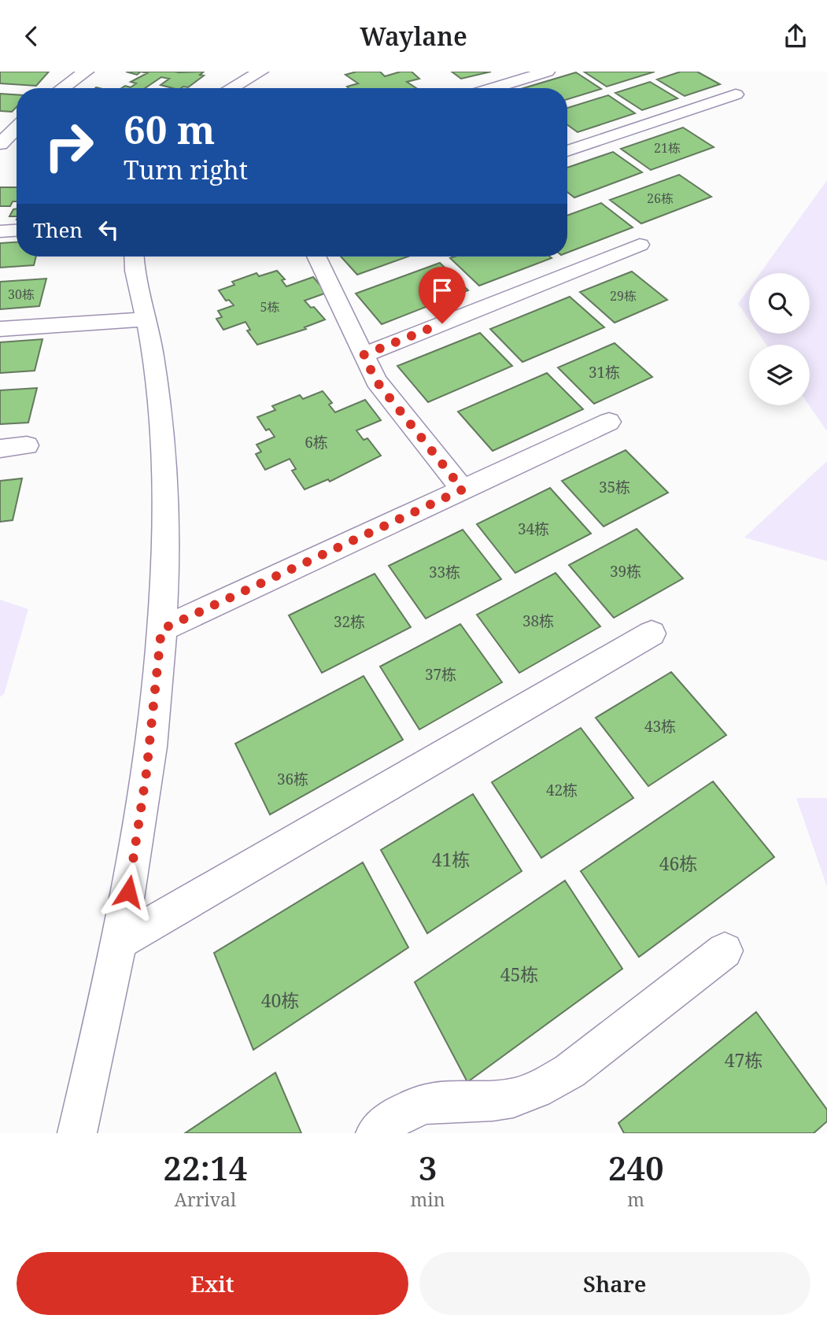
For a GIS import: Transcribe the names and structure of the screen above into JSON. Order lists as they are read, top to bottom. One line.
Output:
{"house_numbers":["21栋","26栋","30栋","29栋","5栋","31栋","6栋","35栋","34栋","39栋","33栋","38栋","32栋","37栋","43栋","36栋","42栋","41栋","46栋","45栋","40栋","47栋"],"page":{"header":"Waylane","turn":["60 m","Turn right"],"then":"Then","eta":["22:14","Arrival","3","min","240","m"],"buttons":["Exit","Share"]}}
